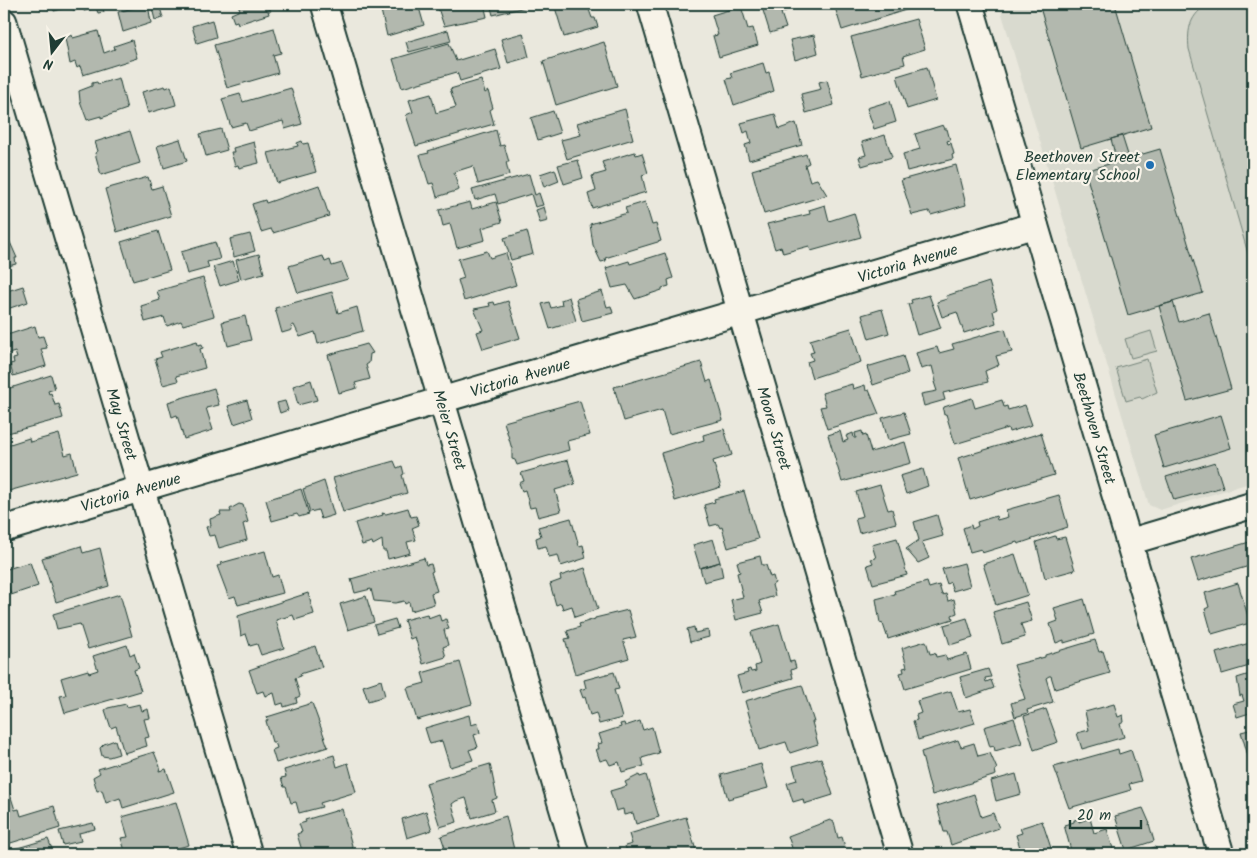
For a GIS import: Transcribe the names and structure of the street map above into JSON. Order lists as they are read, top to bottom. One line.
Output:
{"streets":{"street":["Victoria Avenue","May Street","Meier Street","Moore Street","Beethoven Street"]},"crossings":[["Victoria Avenue","May Street"],["Victoria Avenue","Meier Street"],["Victoria Avenue","Moore Street"],["Victoria Avenue","Beethoven Street"]],"places":["Beethoven Street Elementary School"],"scale_bar":"20 m","north":"bottom"}
